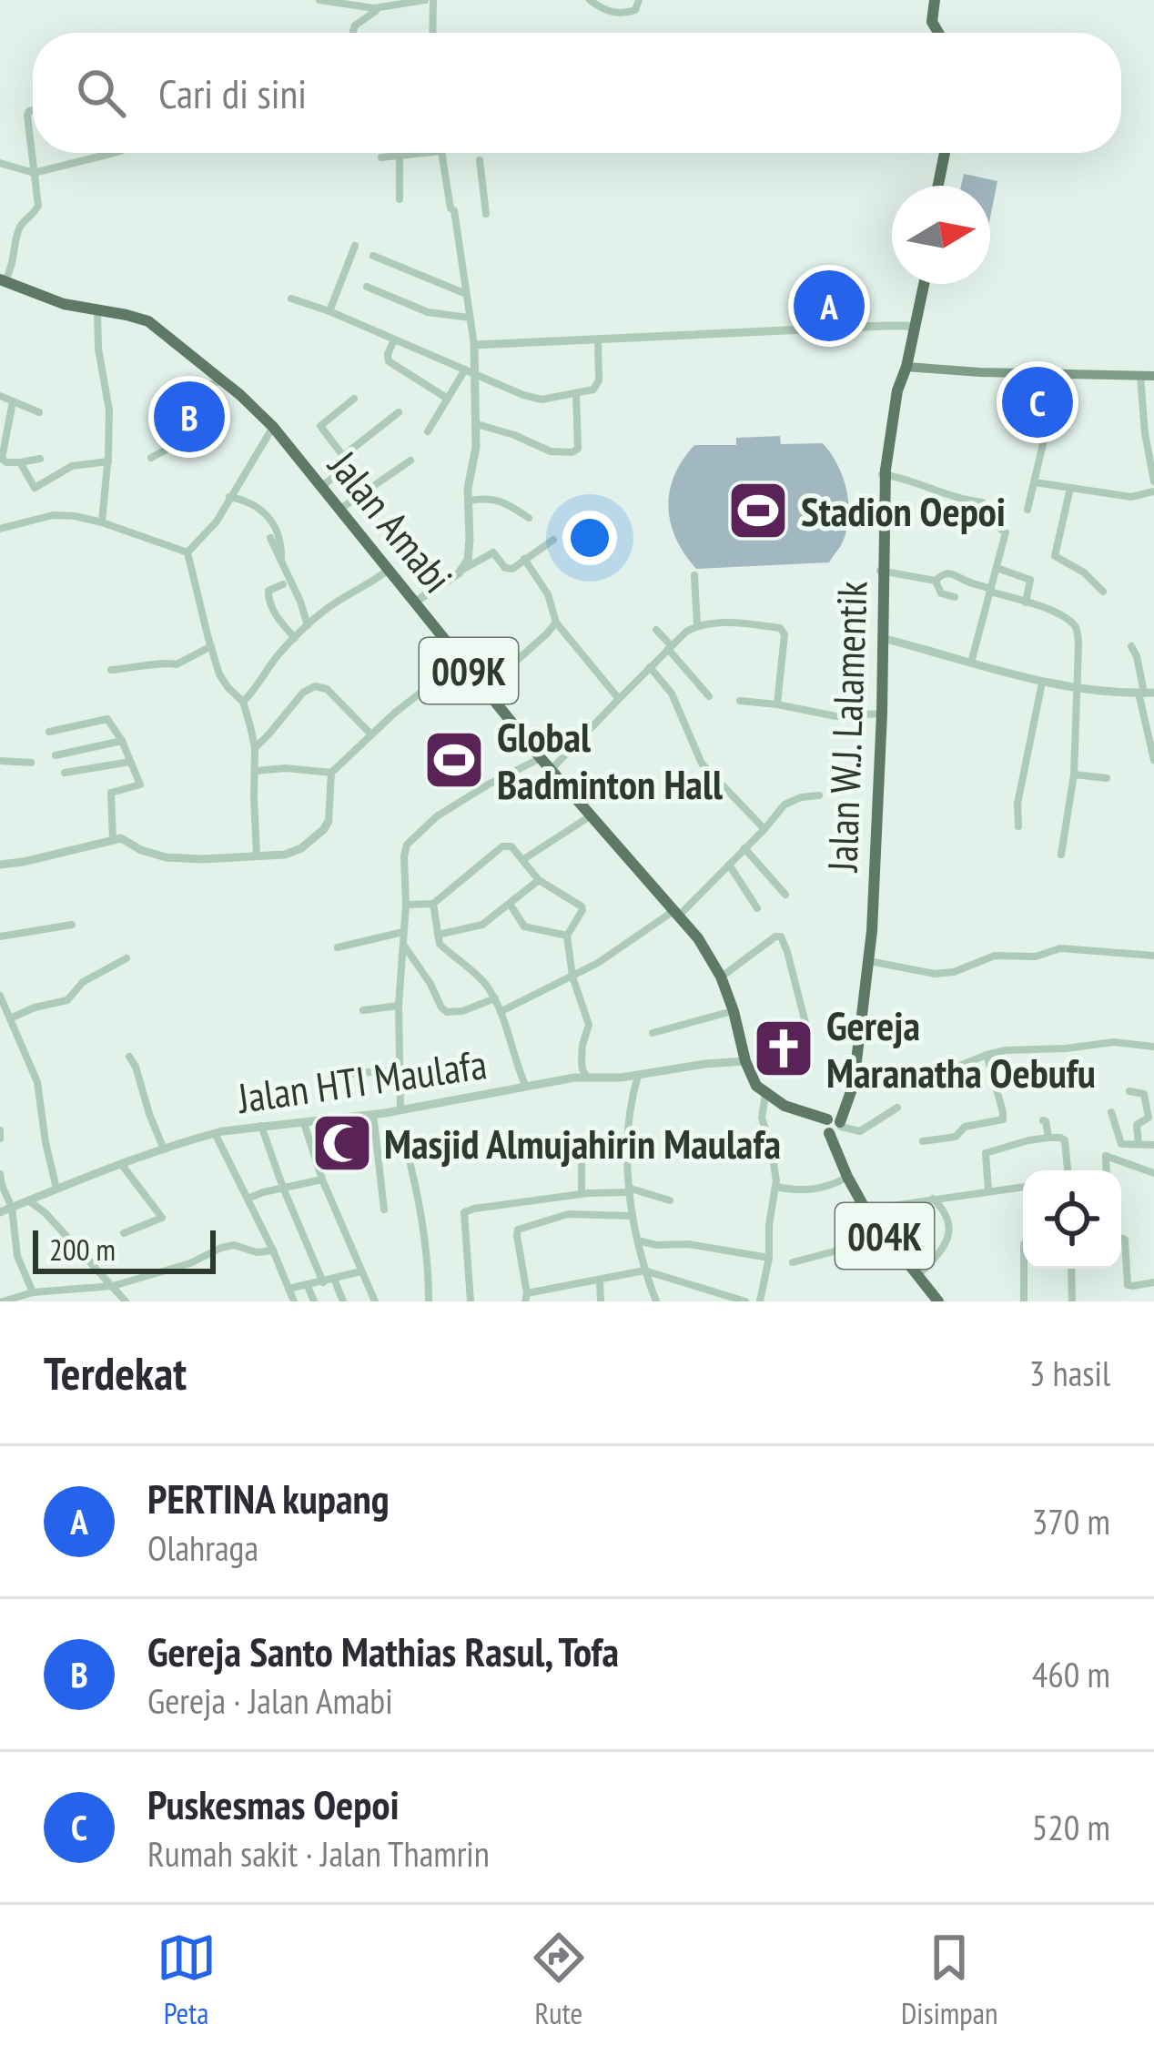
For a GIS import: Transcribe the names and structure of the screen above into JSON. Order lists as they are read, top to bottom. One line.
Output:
{"streets":{"main road":["Jalan Amabi","009K","Jalan W.J. Lalamentik","004K"],"street":["Jalan HTI Maulafa"]},"crossings":[["Jalan Amabi","Jalan HTI Maulafa"]],"places":{"sports":["Stadion Oepoi","Global Badminton Hall"],"church":["Gereja Maranatha Oebufu"],"mosque":["Masjid Almujahirin Maulafa"]},"scale_bar":"200 m","north":"right","page":{"search":"Cari di sini","pins":["A","C","B"],"scale":"200 m","heading":["Terdekat","3 hasil"],"list":[{"mark":"A","name":"PERTINA kupang","note":"Olahraga","value":"370 m"},{"mark":"B","name":"Gereja Santo Mathias Rasul, Tofa","note":"Gereja · Jalan Amabi","value":"460 m"},{"mark":"C","name":"Puskesmas Oepoi","note":"Rumah sakit · Jalan Thamrin","value":"520 m"}],"nav":["Peta","Rute","Disimpan"]}}
